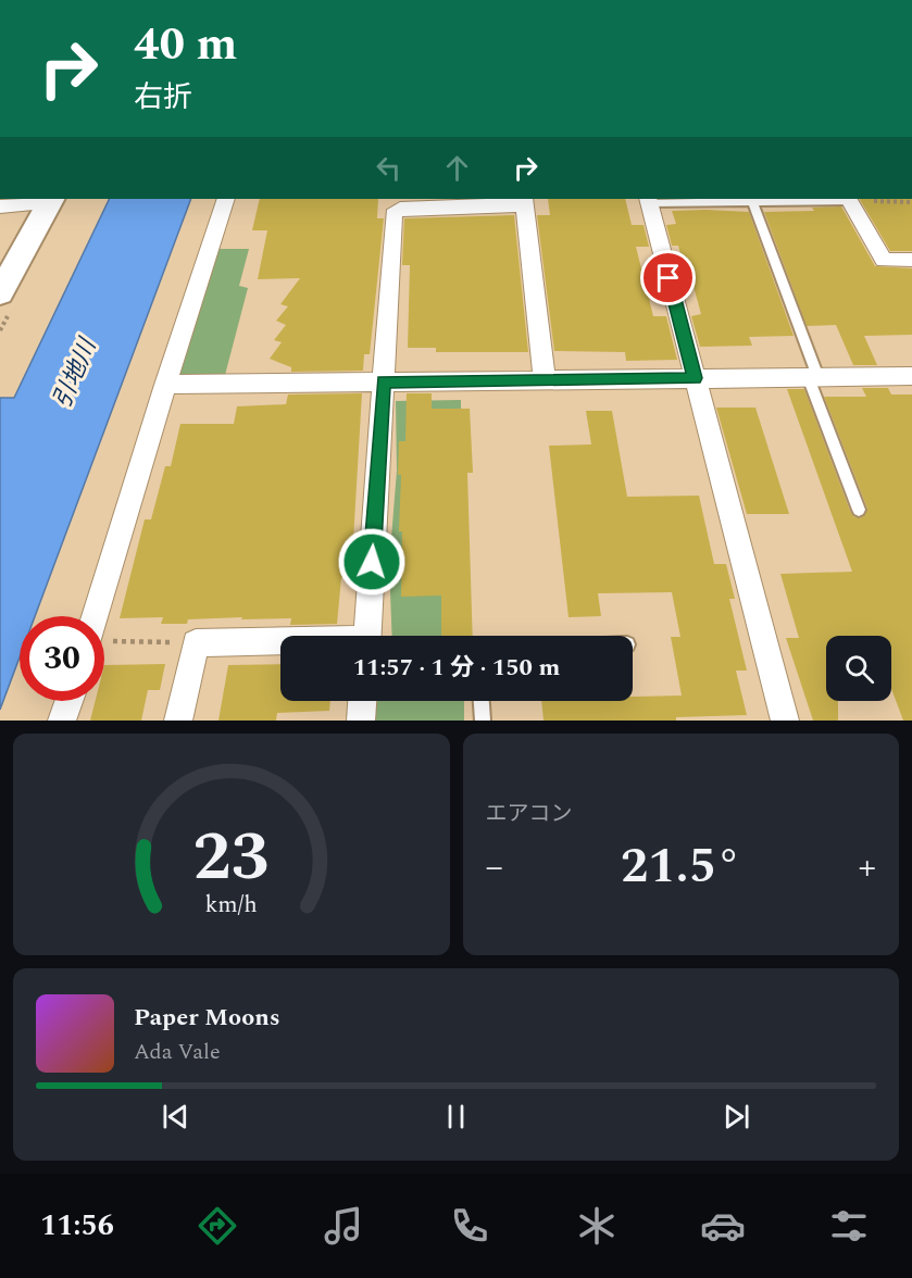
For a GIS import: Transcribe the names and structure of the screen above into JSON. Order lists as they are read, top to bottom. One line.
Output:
{"water":["引地川"],"page":{"turn":["40 m","右折"],"limit":"30","trip":"11:57 · 1 分 · 150 m","tile":"エアコン","heat":["−","21.5°","+"],"song":["Paper Moons","Ada Vale"],"tabs":"11:56","gauge":["23","km/h"]}}
